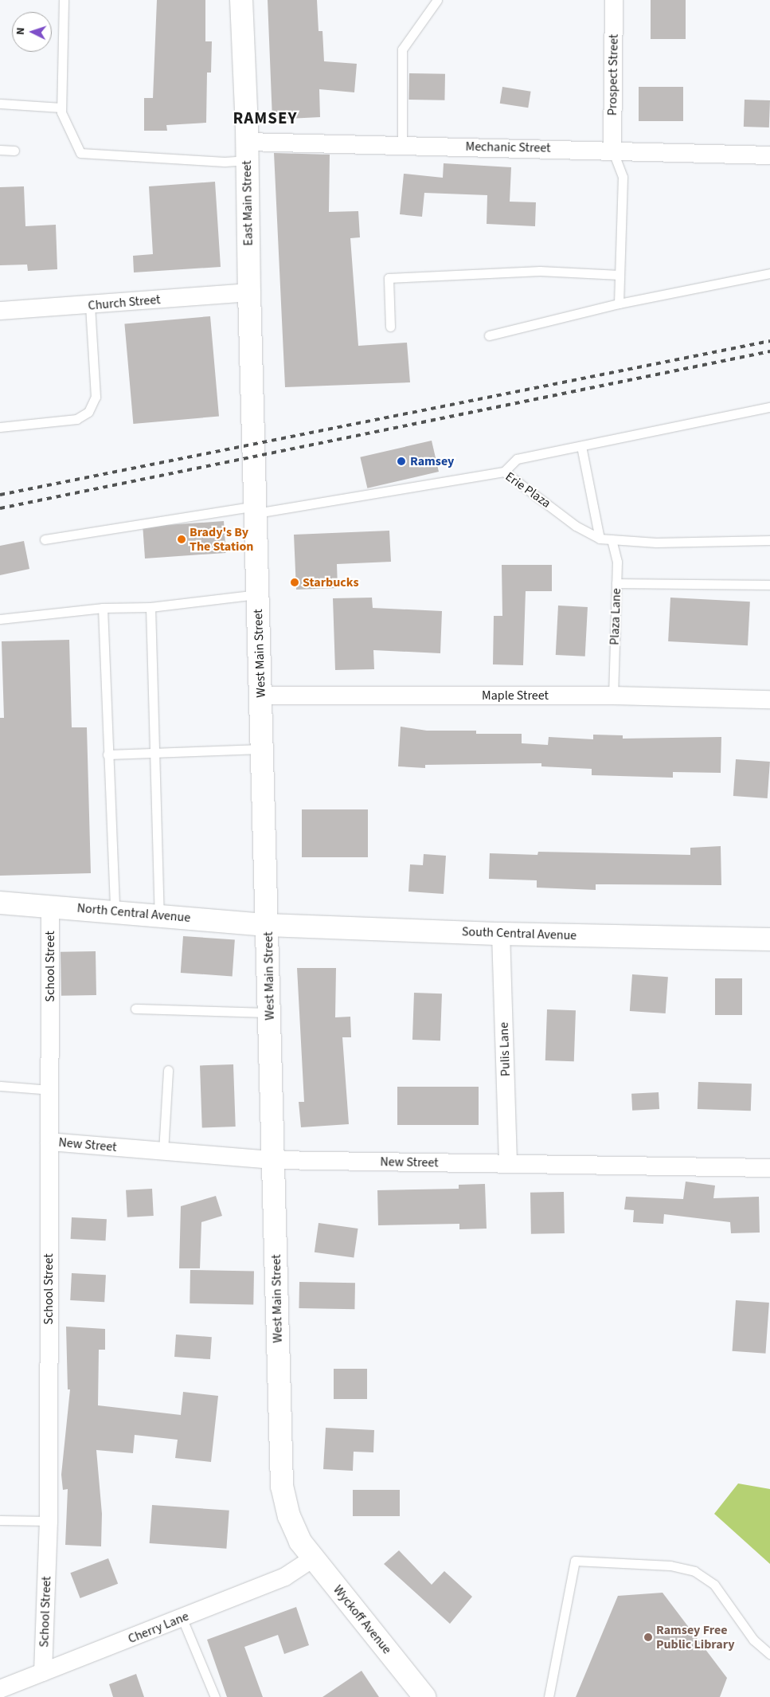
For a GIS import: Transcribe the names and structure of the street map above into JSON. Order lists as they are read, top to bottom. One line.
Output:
{"streets":{"main road":["East Main Street","West Main Street","North Central Avenue","South Central Avenue","Wyckoff Avenue"],"street":["Prospect Street","Mechanic Street","Church Street","Maple Street","School Street","Pulis Lane","New Street","Cherry Lane"],"lane":["Erie Plaza","Plaza Lane"]},"crossings":[["Prospect Street","Mechanic Street"],["Mechanic Street","East Main Street"],["East Main Street","Church Street"],["East Main Street","West Main Street"],["Erie Plaza","Plaza Lane"],["Erie Plaza","West Main Street"],["Plaza Lane","Maple Street"],["West Main Street","Maple Street"],["West Main Street","North Central Avenue"],["West Main Street","South Central Avenue"],["West Main Street","New Street"],["West Main Street","Wyckoff Avenue"],["West Main Street","Cherry Lane"],["North Central Avenue","South Central Avenue"],["North Central Avenue","School Street"],["South Central Avenue","Pulis Lane"],["School Street","New Street"],["School Street","Cherry Lane"],["Pulis Lane","New Street"],["Wyckoff Avenue","Cherry Lane"]],"districts":["RAMSEY"],"places":["Ramsey","Brady's By The Station","Starbucks","Ramsey Free Public Library"],"north":"left"}
